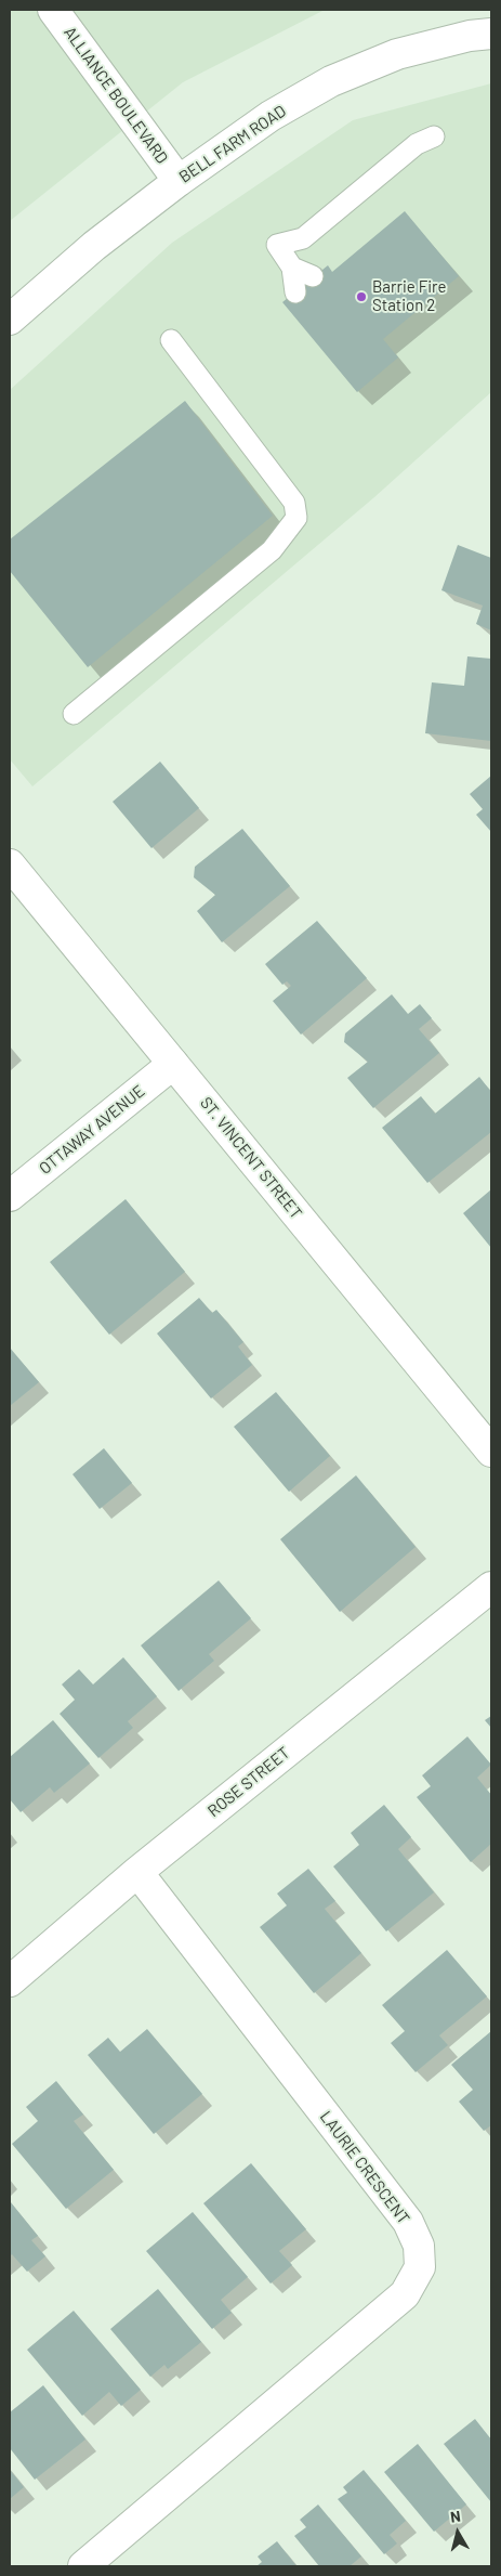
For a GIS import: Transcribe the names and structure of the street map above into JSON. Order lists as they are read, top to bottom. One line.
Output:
{"streets":{"street":["ALLIANCE BOULEVARD","BELL FARM ROAD","OTTAWAY AVENUE","ST. VINCENT STREET","ROSE STREET","LAURIE CRESCENT"]},"crossings":[["ALLIANCE BOULEVARD","BELL FARM ROAD"],["OTTAWAY AVENUE","ST. VINCENT STREET"],["ROSE STREET","LAURIE CRESCENT"]],"places":["Barrie Fire Station 2"],"north":"top"}
